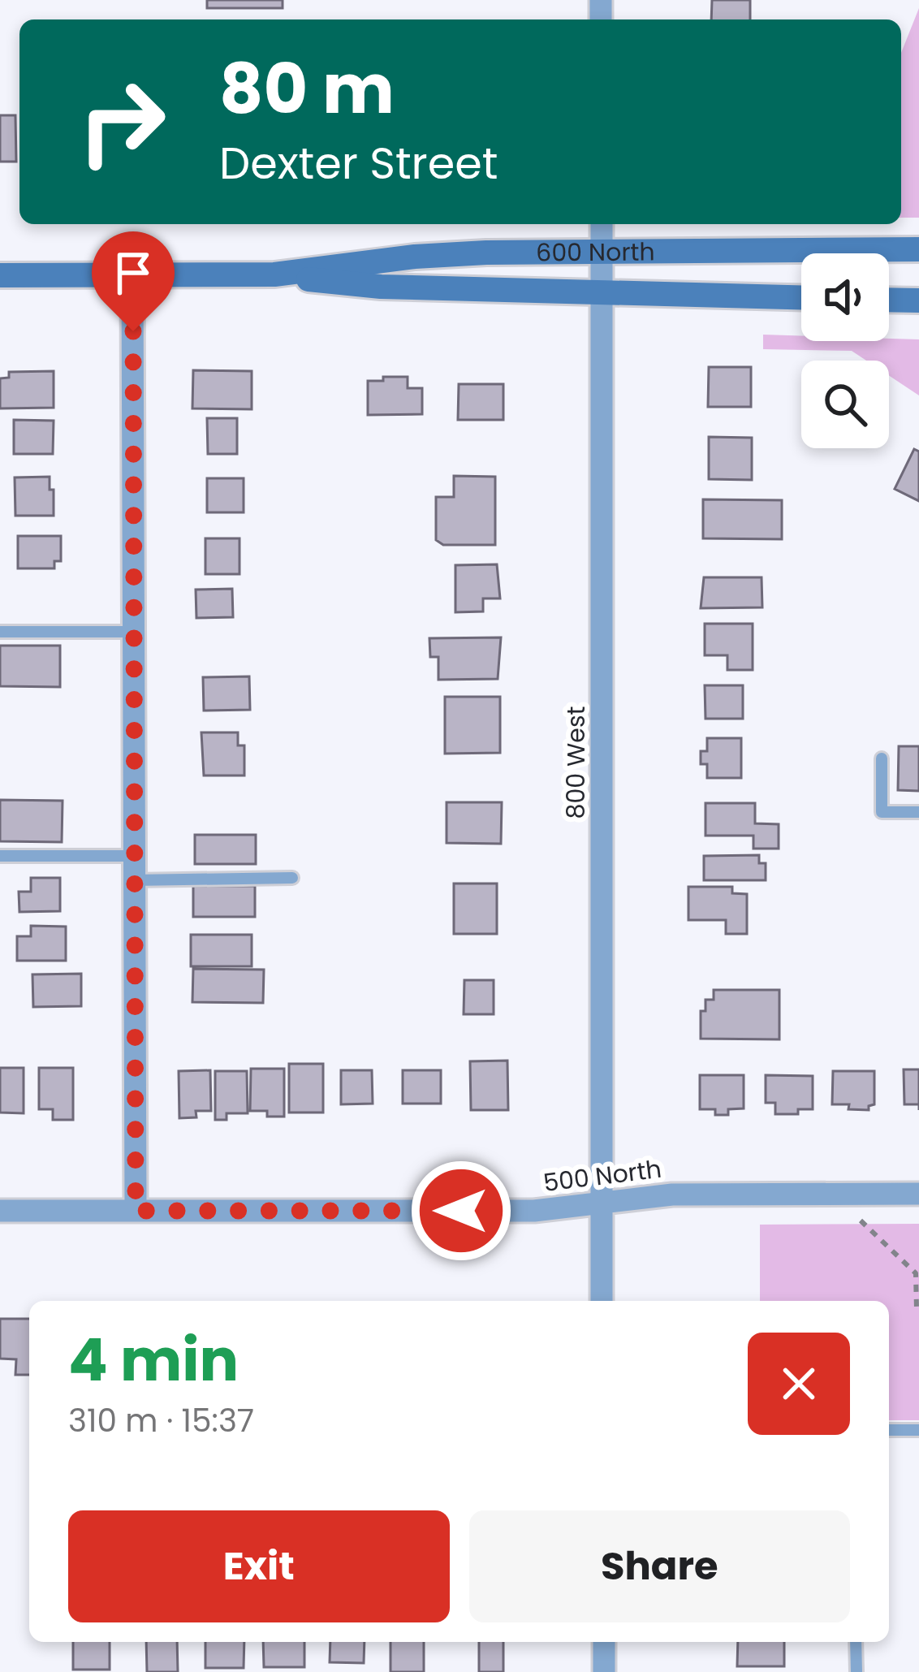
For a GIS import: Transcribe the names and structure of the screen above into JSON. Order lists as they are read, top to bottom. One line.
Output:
{"streets":{"main road":["600 North"],"street":["800 West","500 North"]},"crossings":[["600 North","800 West"],["800 West","500 North"]],"page":{"turn":["80 m","Dexter Street"],"heading":["4 min","310 m · 15:37"],"buttons":["Exit","Share"]}}
